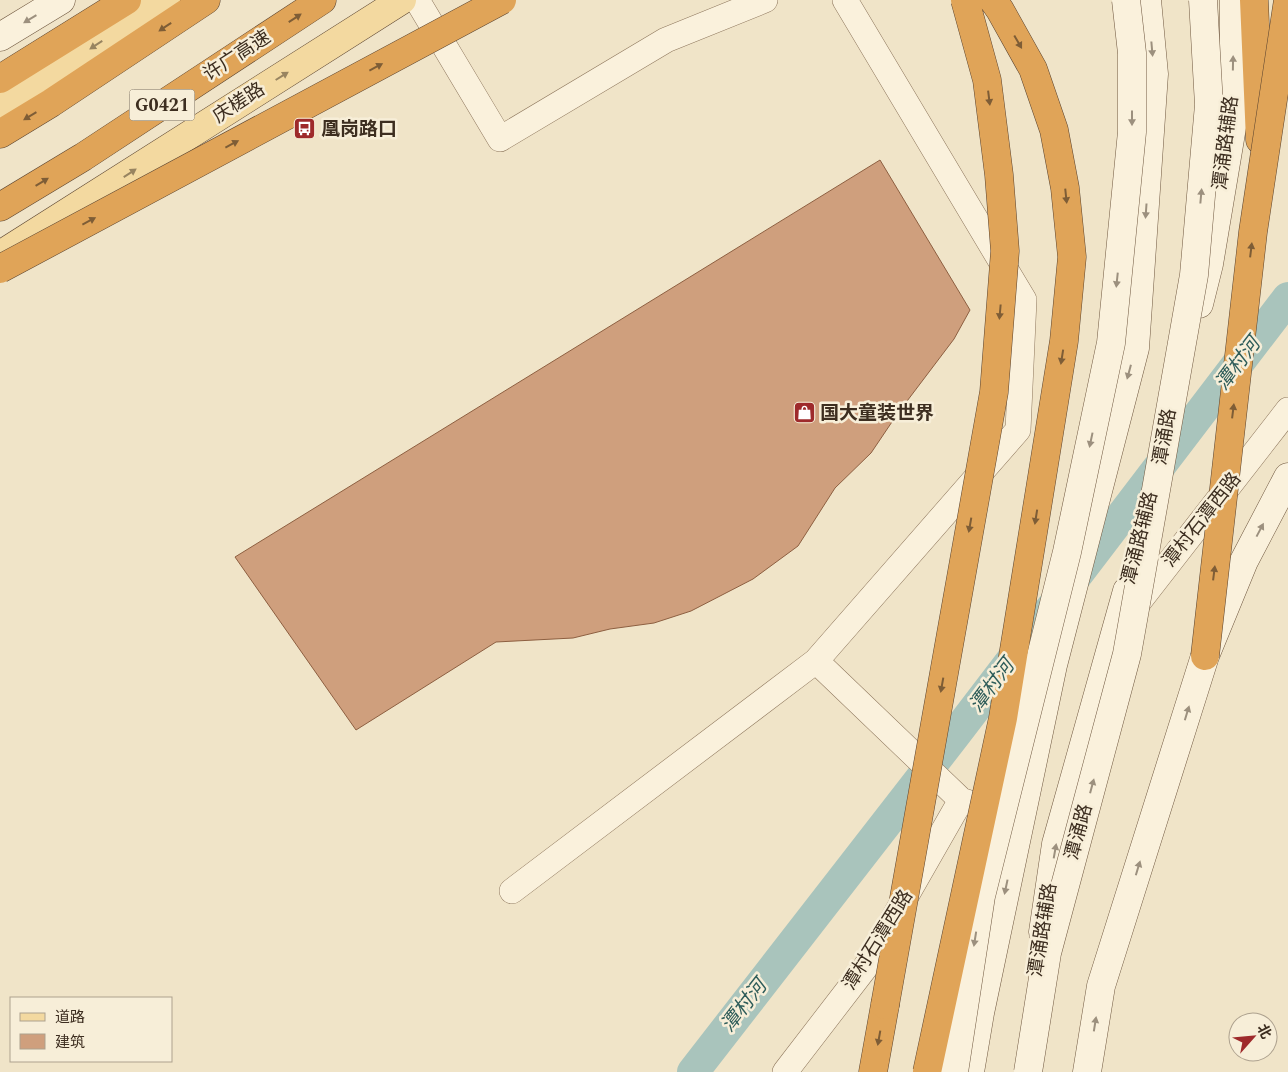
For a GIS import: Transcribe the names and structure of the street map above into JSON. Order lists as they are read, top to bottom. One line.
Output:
{"streets":{"highway":["许广高速","G0421"],"main road":["庆槎路"],"street":["潭涌路辅路","潭涌路","潭村石潭西路"]},"crossings":[["潭涌路辅路","潭村石潭西路"]],"water":["潭村河"],"places":{"bus stop":["凰岗路口"],"shop":["国大童装世界"]},"legend":["道路","建筑"],"north":"top right"}
